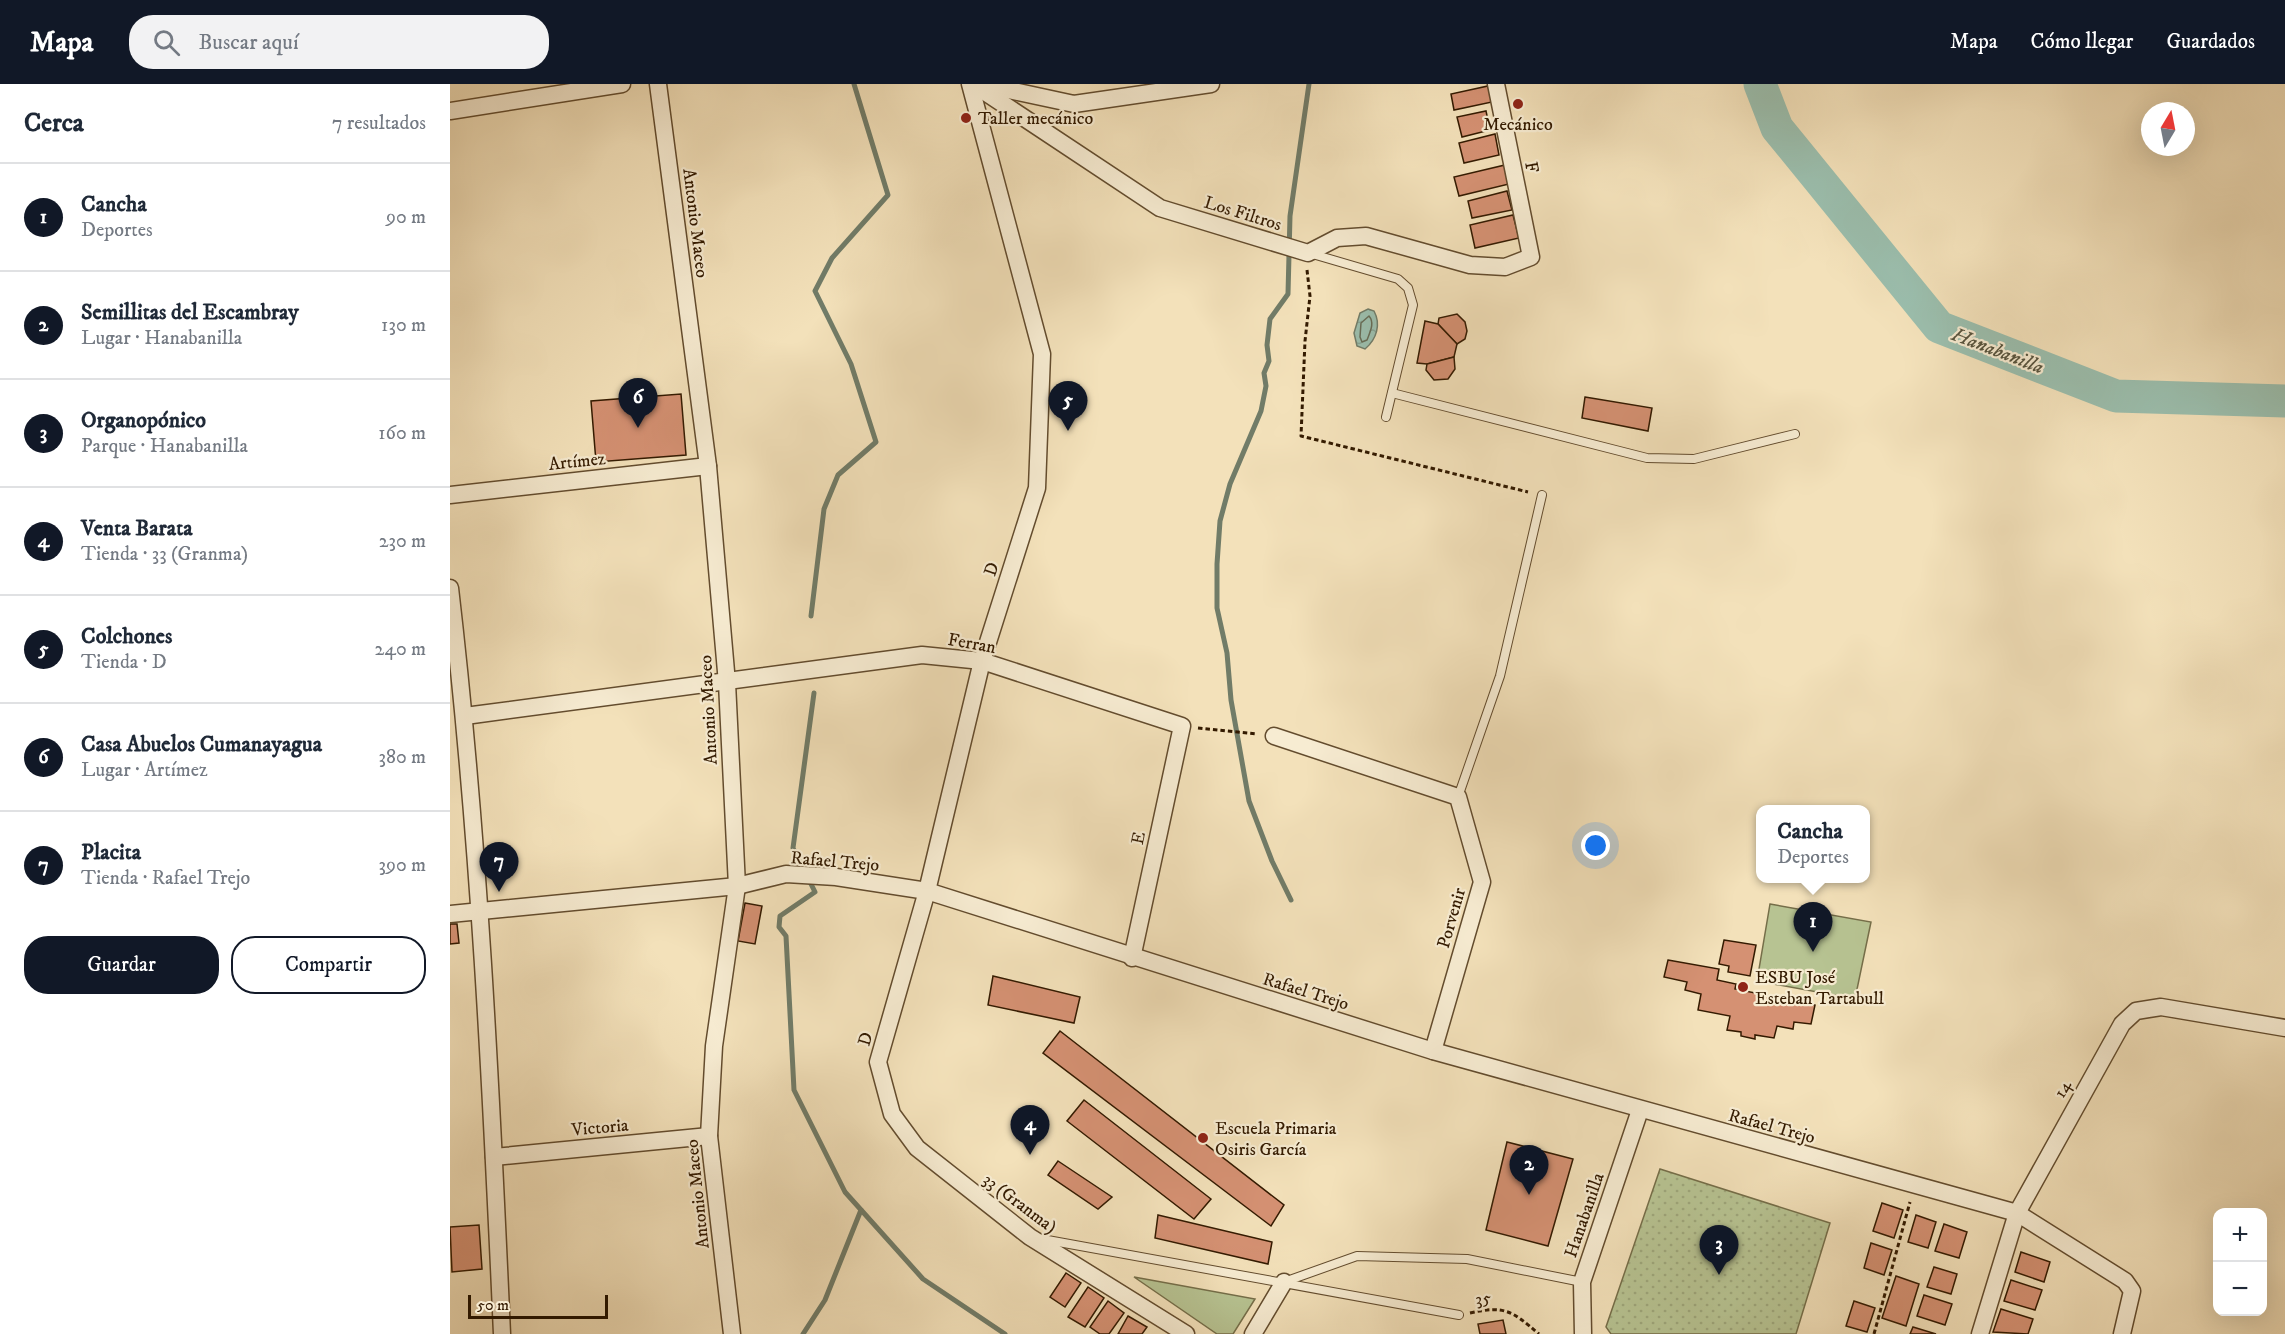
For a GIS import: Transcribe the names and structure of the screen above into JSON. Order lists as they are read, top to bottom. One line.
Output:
{"streets":{"street":["F","Los Filtros","Antonio Maceo","Artímez","D","Ferran","E","Rafael Trejo","Porvenir","14","Victoria","33 (Granma)","Hanabanilla"],"path":["35"]},"crossings":[["F","Los Filtros"],["Los Filtros","D"],["Antonio Maceo","Artímez"],["Antonio Maceo","Ferran"],["Antonio Maceo","Rafael Trejo"],["Antonio Maceo","Victoria"],["D","Ferran"],["D","Rafael Trejo"],["D","33 (Granma)"],["Ferran","E"],["E","Rafael Trejo"],["Rafael Trejo","Porvenir"],["Rafael Trejo","14"],["Rafael Trejo","Hanabanilla"]],"water":["Hanabanilla"],"places":["Mecánico","Taller mecánico","ESBU José Esteban Tartabull","Escuela Primaria Osiris García"],"scale_bar":"50 m","north":"top","page":{"header":"Mapa","search":"Buscar aquí","nav":["Mapa","Cómo llegar","Guardados"],"heading":["Cerca","7 resultados"],"list":[{"mark":"1","name":"Cancha","note":"Deportes","value":"90 m"},{"mark":"2","name":"Semillitas del Escambray","note":"Lugar · Hanabanilla","value":"130 m"},{"mark":"3","name":"Organopónico","note":"Parque · Hanabanilla","value":"160 m"},{"mark":"4","name":"Venta Barata","note":"Tienda · 33 (Granma)","value":"230 m"},{"mark":"5","name":"Colchones","note":"Tienda · D","value":"240 m"},{"mark":"6","name":"Casa Abuelos Cumanayagua","note":"Lugar · Artímez","value":"380 m"},{"mark":"7","name":"Placita","note":"Tienda · Rafael Trejo","value":"390 m"}],"pins":["6","5","7","1","4","2","3"],"popup":["Cancha","Deportes"],"buttons":["Guardar","Compartir"],"map_buttons":["+","−"],"scale":"50 m"}}
